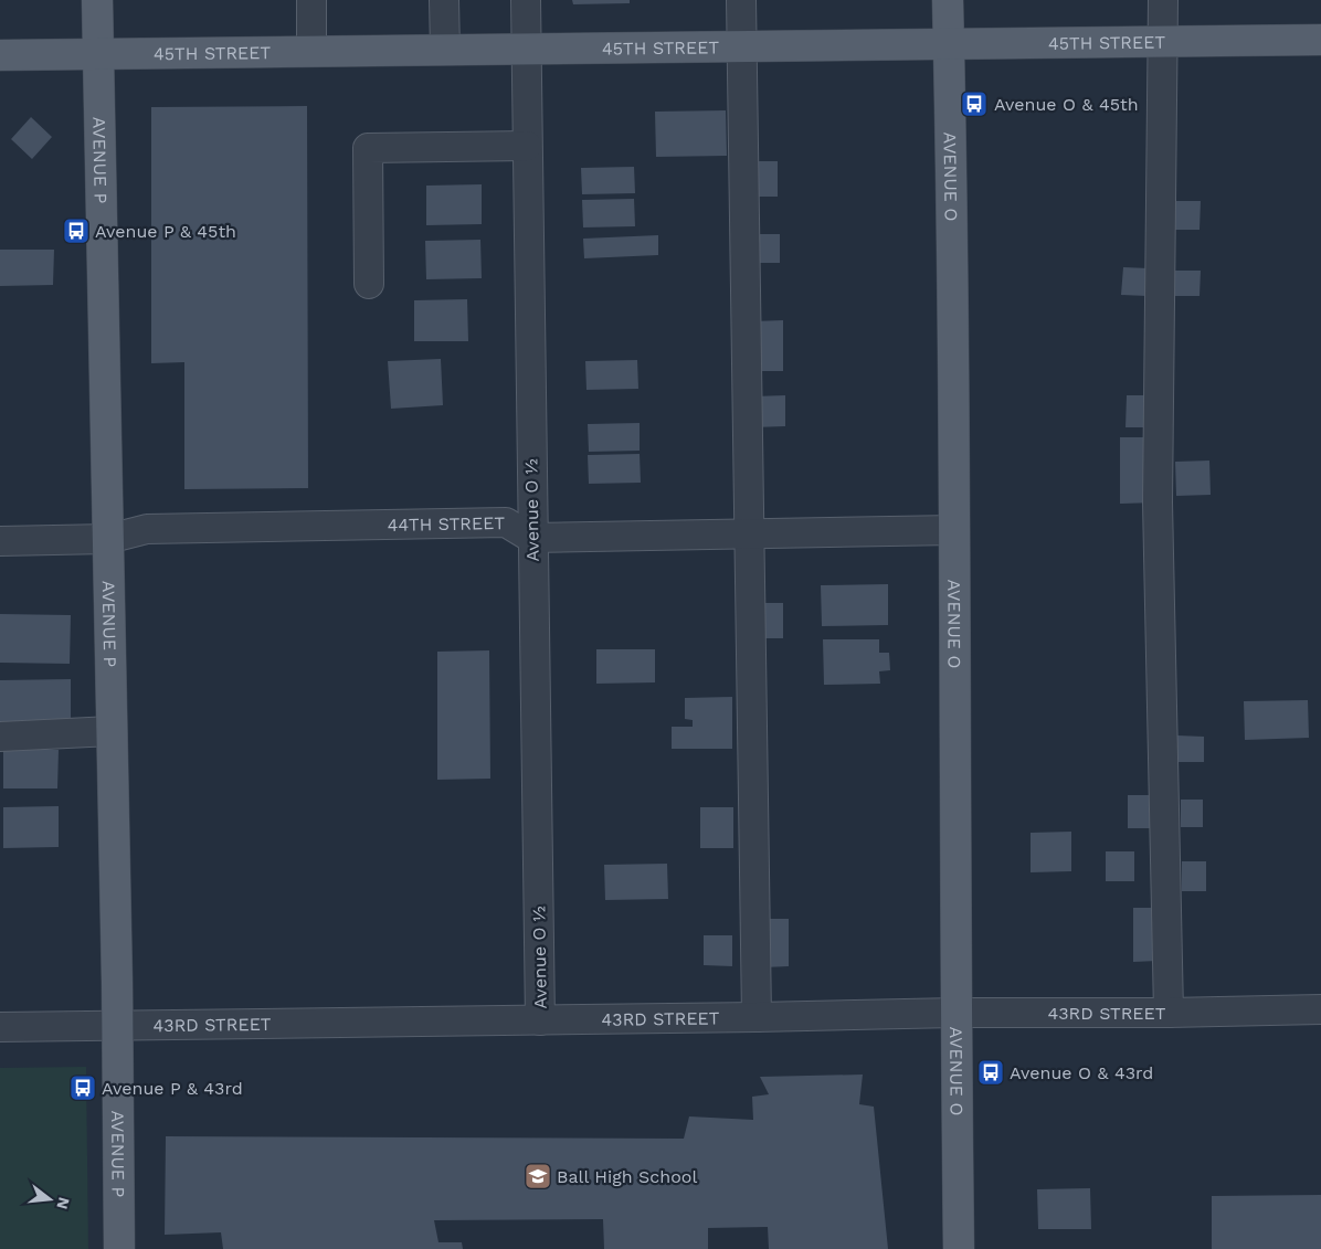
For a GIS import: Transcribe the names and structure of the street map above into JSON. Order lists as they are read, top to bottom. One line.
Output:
{"streets":{"main road":["45TH STREET","AVENUE P","AVENUE O"],"street":["Avenue O ½","44TH STREET","43RD STREET"]},"crossings":[["45TH STREET","AVENUE P"],["45TH STREET","AVENUE O"],["45TH STREET","Avenue O ½"],["AVENUE P","44TH STREET"],["AVENUE P","43RD STREET"],["AVENUE O","43RD STREET"],["Avenue O ½","44TH STREET"],["Avenue O ½","43RD STREET"]],"places":{"bus stop":["Avenue O & 45th","Avenue P & 45th","Avenue O & 43rd","Avenue P & 43rd"],"school or university":["Ball High School"]},"north":"right"}
